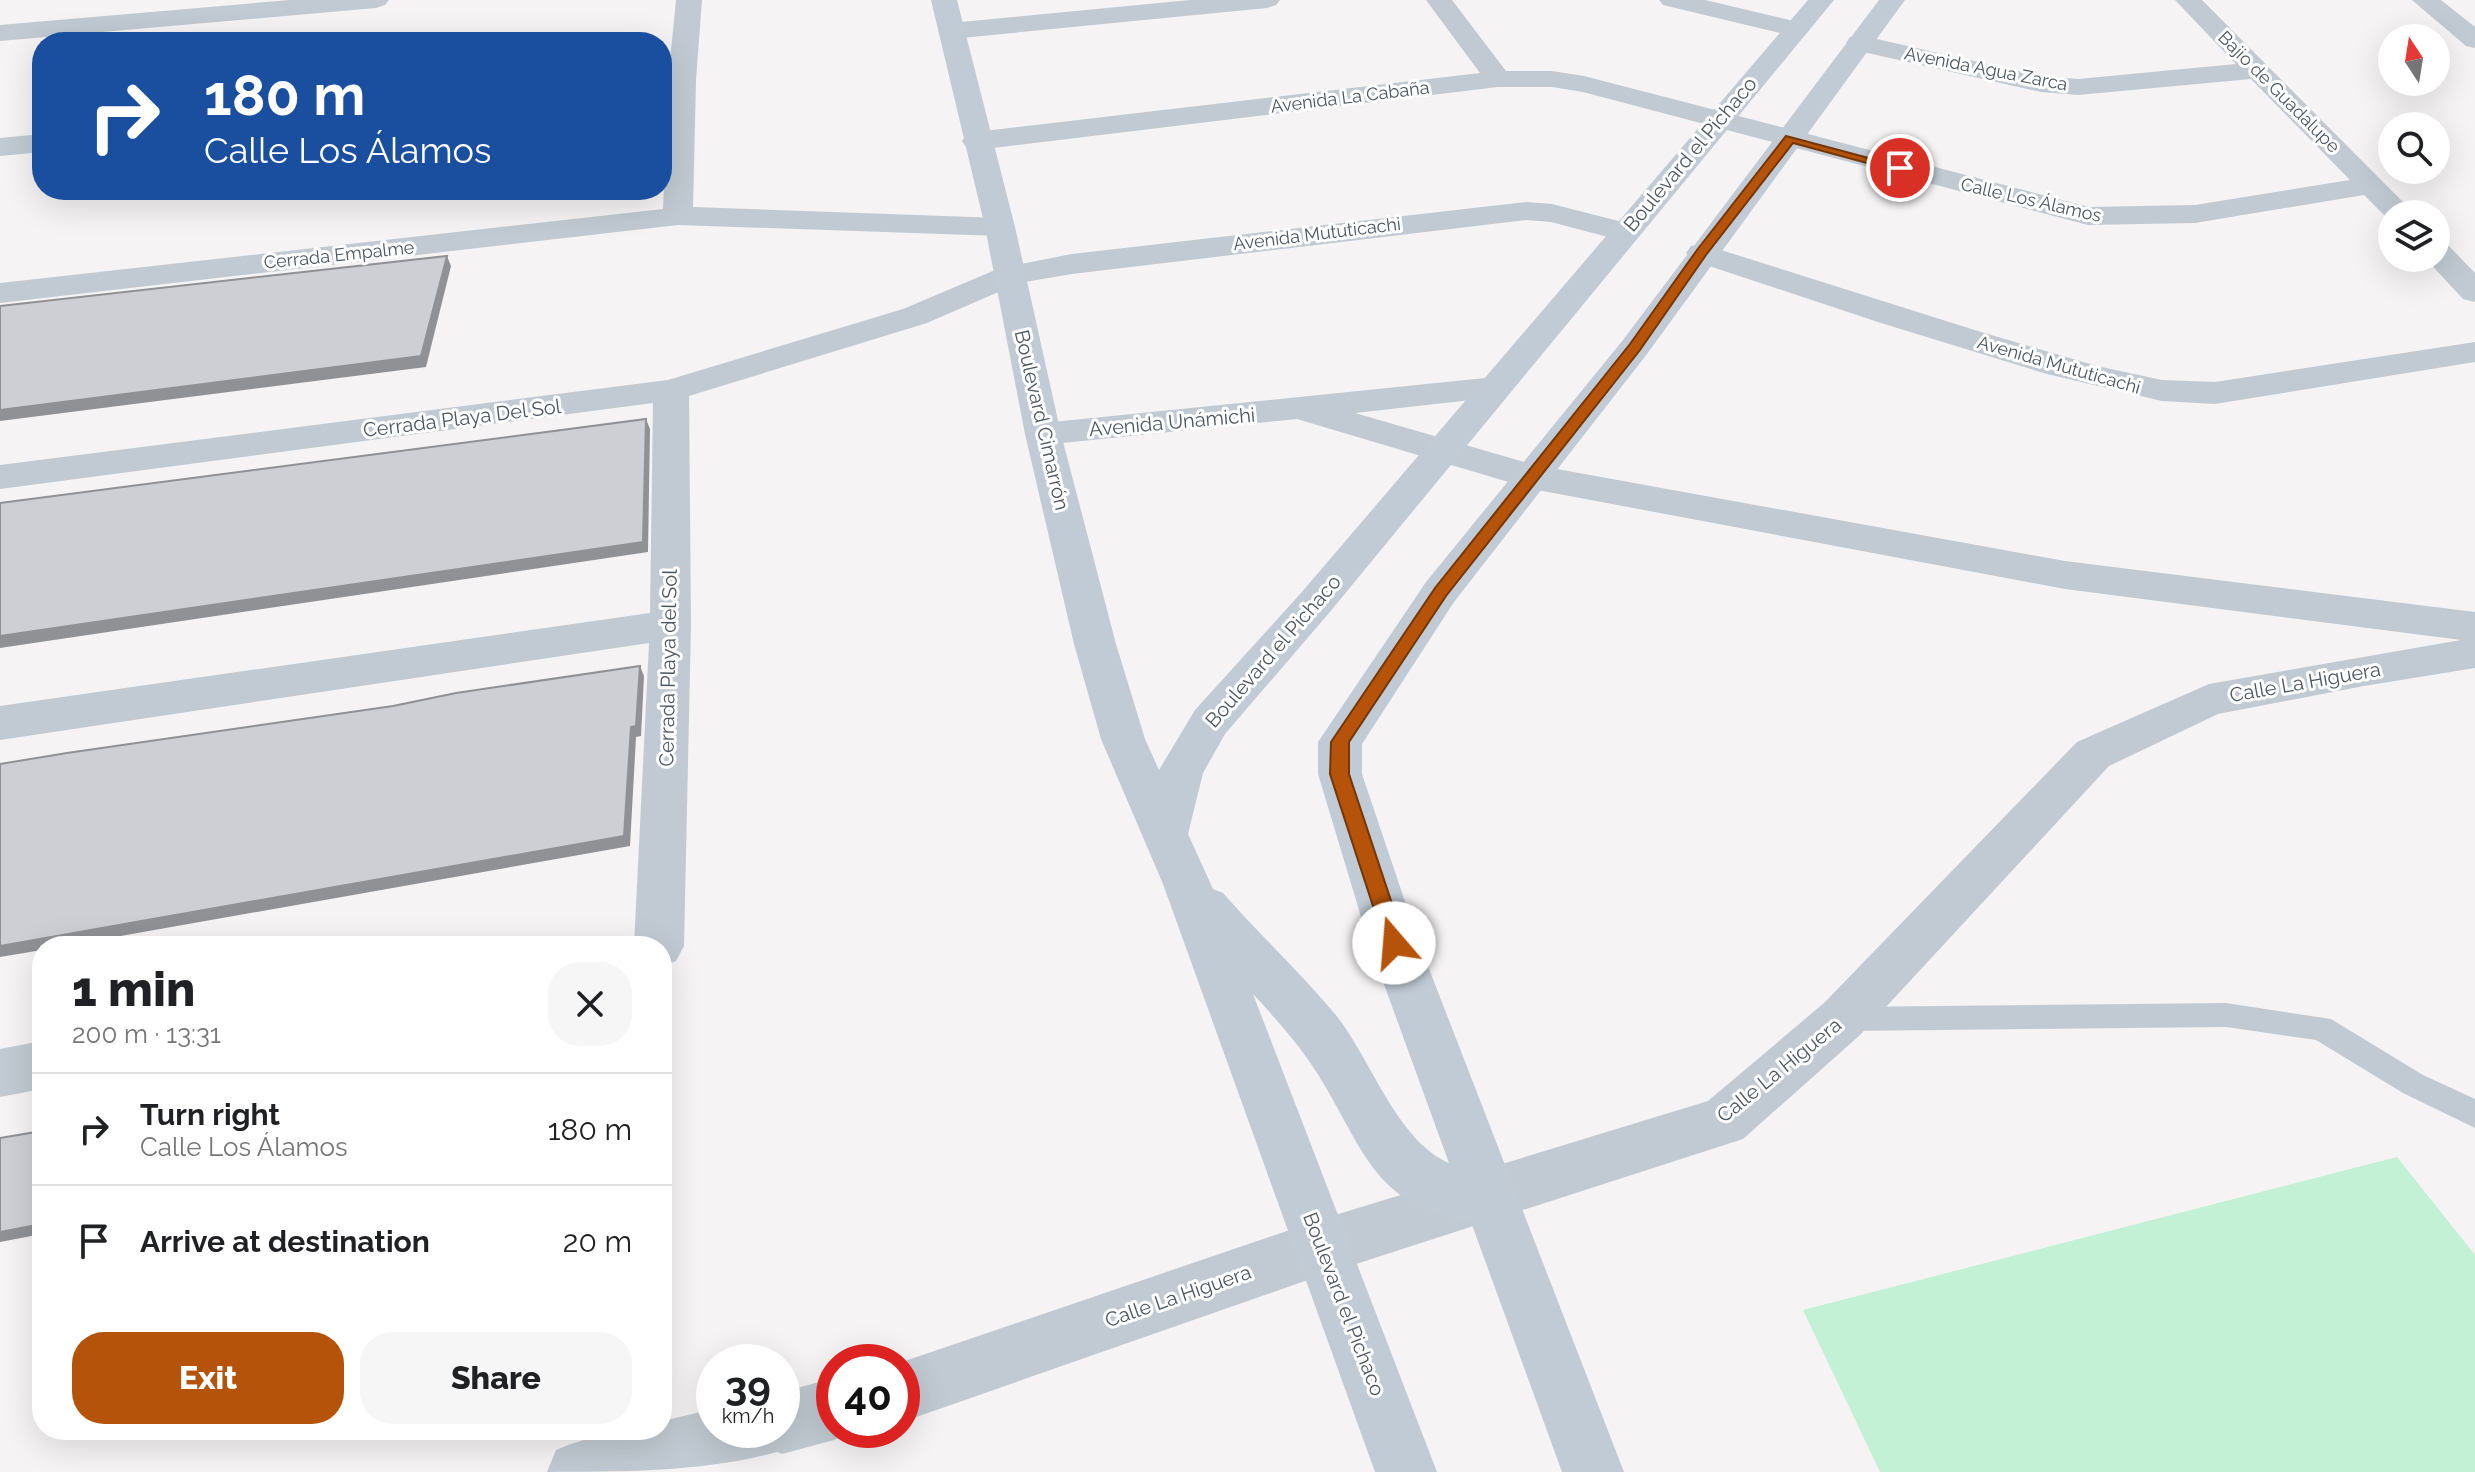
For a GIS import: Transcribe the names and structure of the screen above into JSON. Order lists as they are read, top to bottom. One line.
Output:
{"streets":{"street":["Avenida Agua Zarca","Bajio de Guadalupe","Avenida La Cabaña","Boulevard el Pichaco","Calle Los Álamos","Avenida Mututicachi","Cerrada Empalme","Cerrada Playa Del Sol","Boulevard Cimarrón","Avenida Unámichi","Cerrada Playa del Sol","Calle La Higuera"]},"crossings":[["Avenida Agua Zarca","Bajio de Guadalupe"],["Bajio de Guadalupe","Calle Los Álamos"],["Avenida La Cabaña","Boulevard el Pichaco"],["Avenida La Cabaña","Calle Los Álamos"],["Avenida La Cabaña","Boulevard Cimarrón"],["Boulevard el Pichaco","Calle Los Álamos"],["Boulevard el Pichaco","Avenida Mututicachi"],["Boulevard el Pichaco","Boulevard Cimarrón"],["Boulevard el Pichaco","Avenida Unámichi"],["Boulevard el Pichaco","Calle La Higuera"],["Avenida Mututicachi","Cerrada Playa Del Sol"],["Avenida Mututicachi","Boulevard Cimarrón"],["Cerrada Empalme","Boulevard Cimarrón"],["Cerrada Playa Del Sol","Cerrada Playa del Sol"],["Boulevard Cimarrón","Avenida Unámichi"]],"north":"top","page":{"turn":["180 m","Calle Los Álamos"],"heading":["1 min","200 m · 13:31"],"list":[{"name":"Turn right","note":"Calle Los Álamos","value":"180 m"},{"name":"Arrive at destination","value":"20 m"}],"buttons":["Exit","Share"],"speed":"39 km/h","limit":"40"}}
